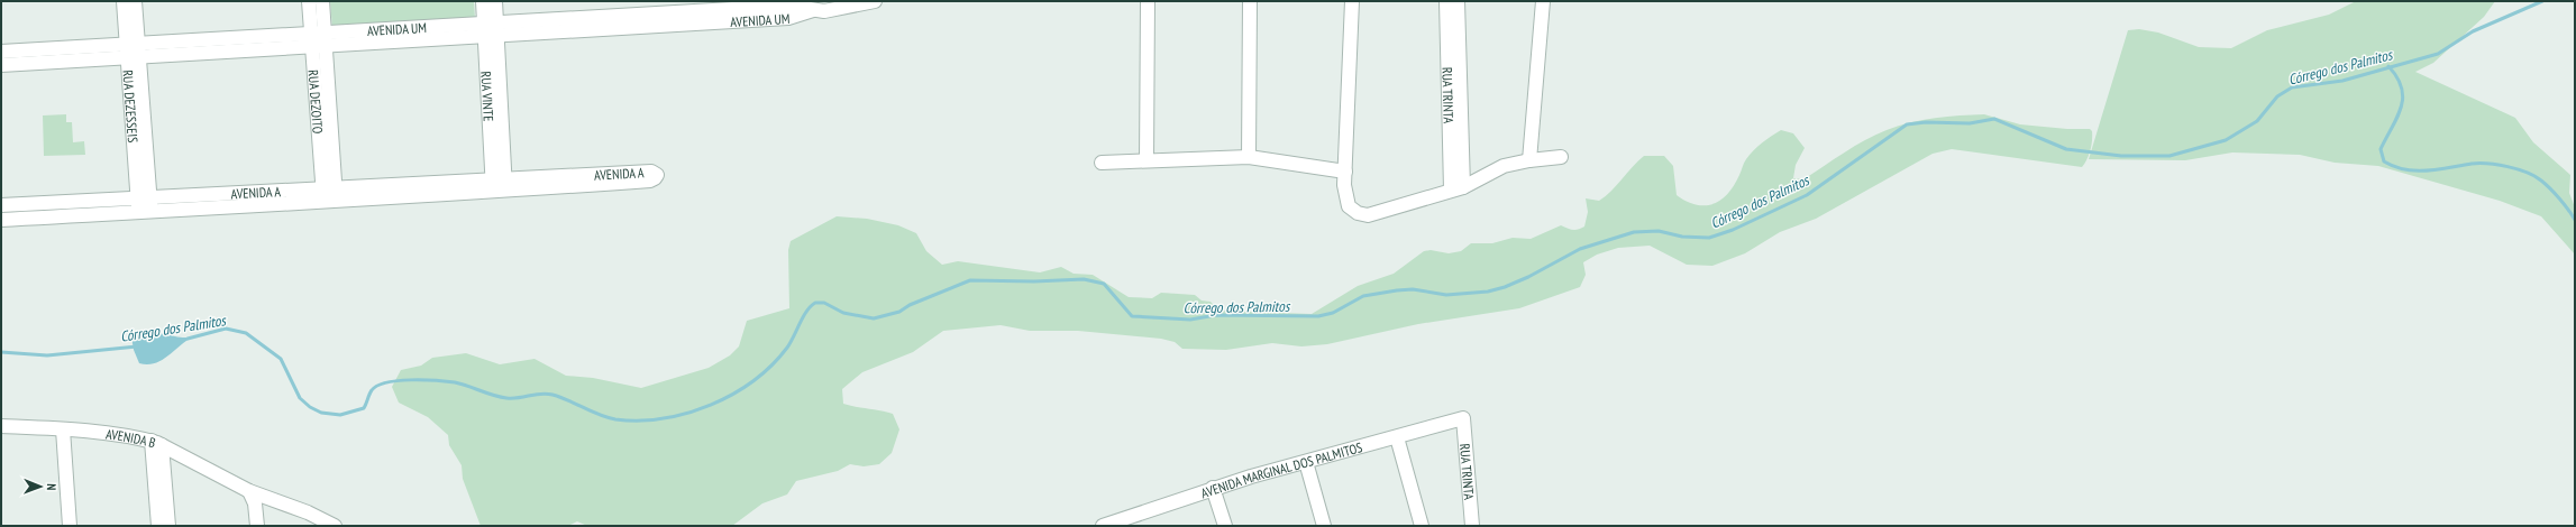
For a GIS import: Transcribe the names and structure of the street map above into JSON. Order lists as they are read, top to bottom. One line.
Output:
{"streets":{"street":["AVENIDA UM","RUA TRINTA","RUA VINTE","RUA DEZOITO","RUA DEZESSEIS","AVENIDA A","AVENIDA B","AVENIDA MARGINAL DOS PALMITOS"]},"crossings":[["AVENIDA UM","RUA VINTE"],["AVENIDA UM","RUA DEZOITO"],["AVENIDA UM","RUA DEZESSEIS"],["RUA TRINTA","AVENIDA MARGINAL DOS PALMITOS"],["RUA VINTE","AVENIDA A"],["RUA DEZOITO","AVENIDA A"],["RUA DEZESSEIS","AVENIDA A"]],"water":["Córrego dos Palmitos"],"north":"right"}
